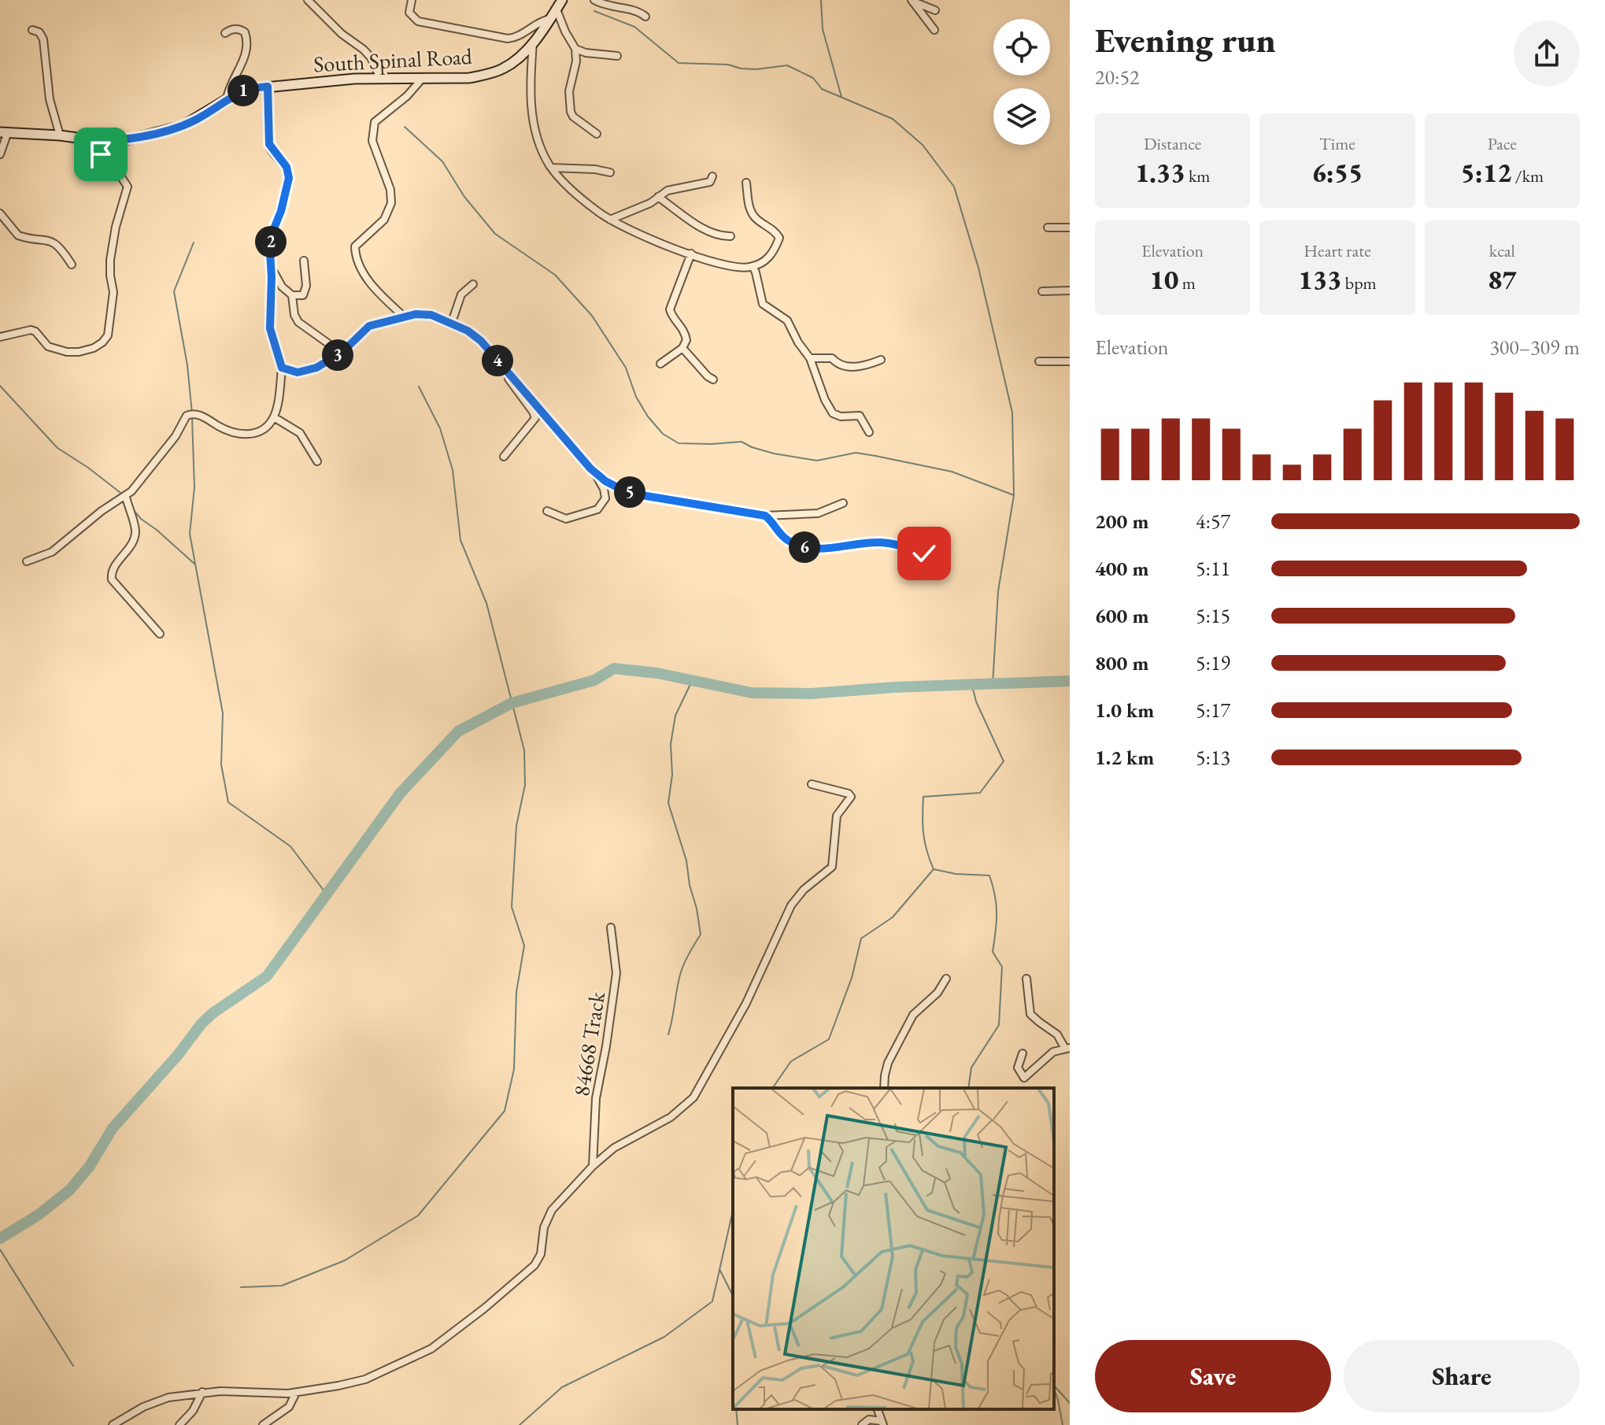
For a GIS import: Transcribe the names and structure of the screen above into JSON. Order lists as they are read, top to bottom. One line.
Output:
{"streets":{"street":["South Spinal Road","84668 Track"]},"page":{"heading":["Evening run","20:52"],"pins":["1","2","3","4","5","6"],"stats":[["Distance","1.33 km"],["Time","6:55"],["Pace","5:12 /km"],["Elevation","10 m"],["Heart rate","133 bpm"],["kcal","87"]],"chart":["Elevation","300–309 m"],"list":[{"name":"200 m","note":"4:57"},{"name":"400 m","note":"5:11"},{"name":"600 m","note":"5:15"},{"name":"800 m","note":"5:19"},{"name":"1.0 km","note":"5:17"},{"name":"1.2 km","note":"5:13"}],"buttons":["Save","Share"]}}
